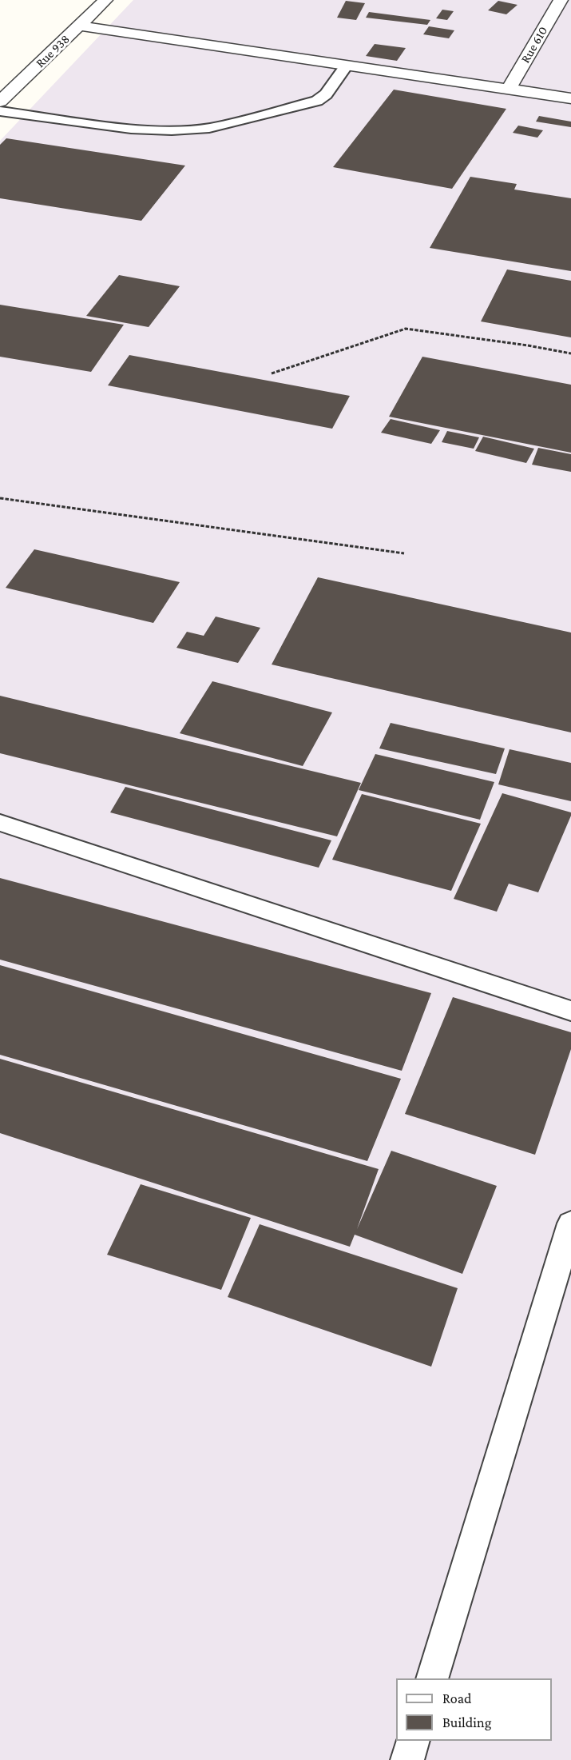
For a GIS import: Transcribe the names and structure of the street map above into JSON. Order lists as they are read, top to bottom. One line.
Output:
{"streets":{"street":["Rue 610","Rue 938"]},"legend":["Road","Building"]}
